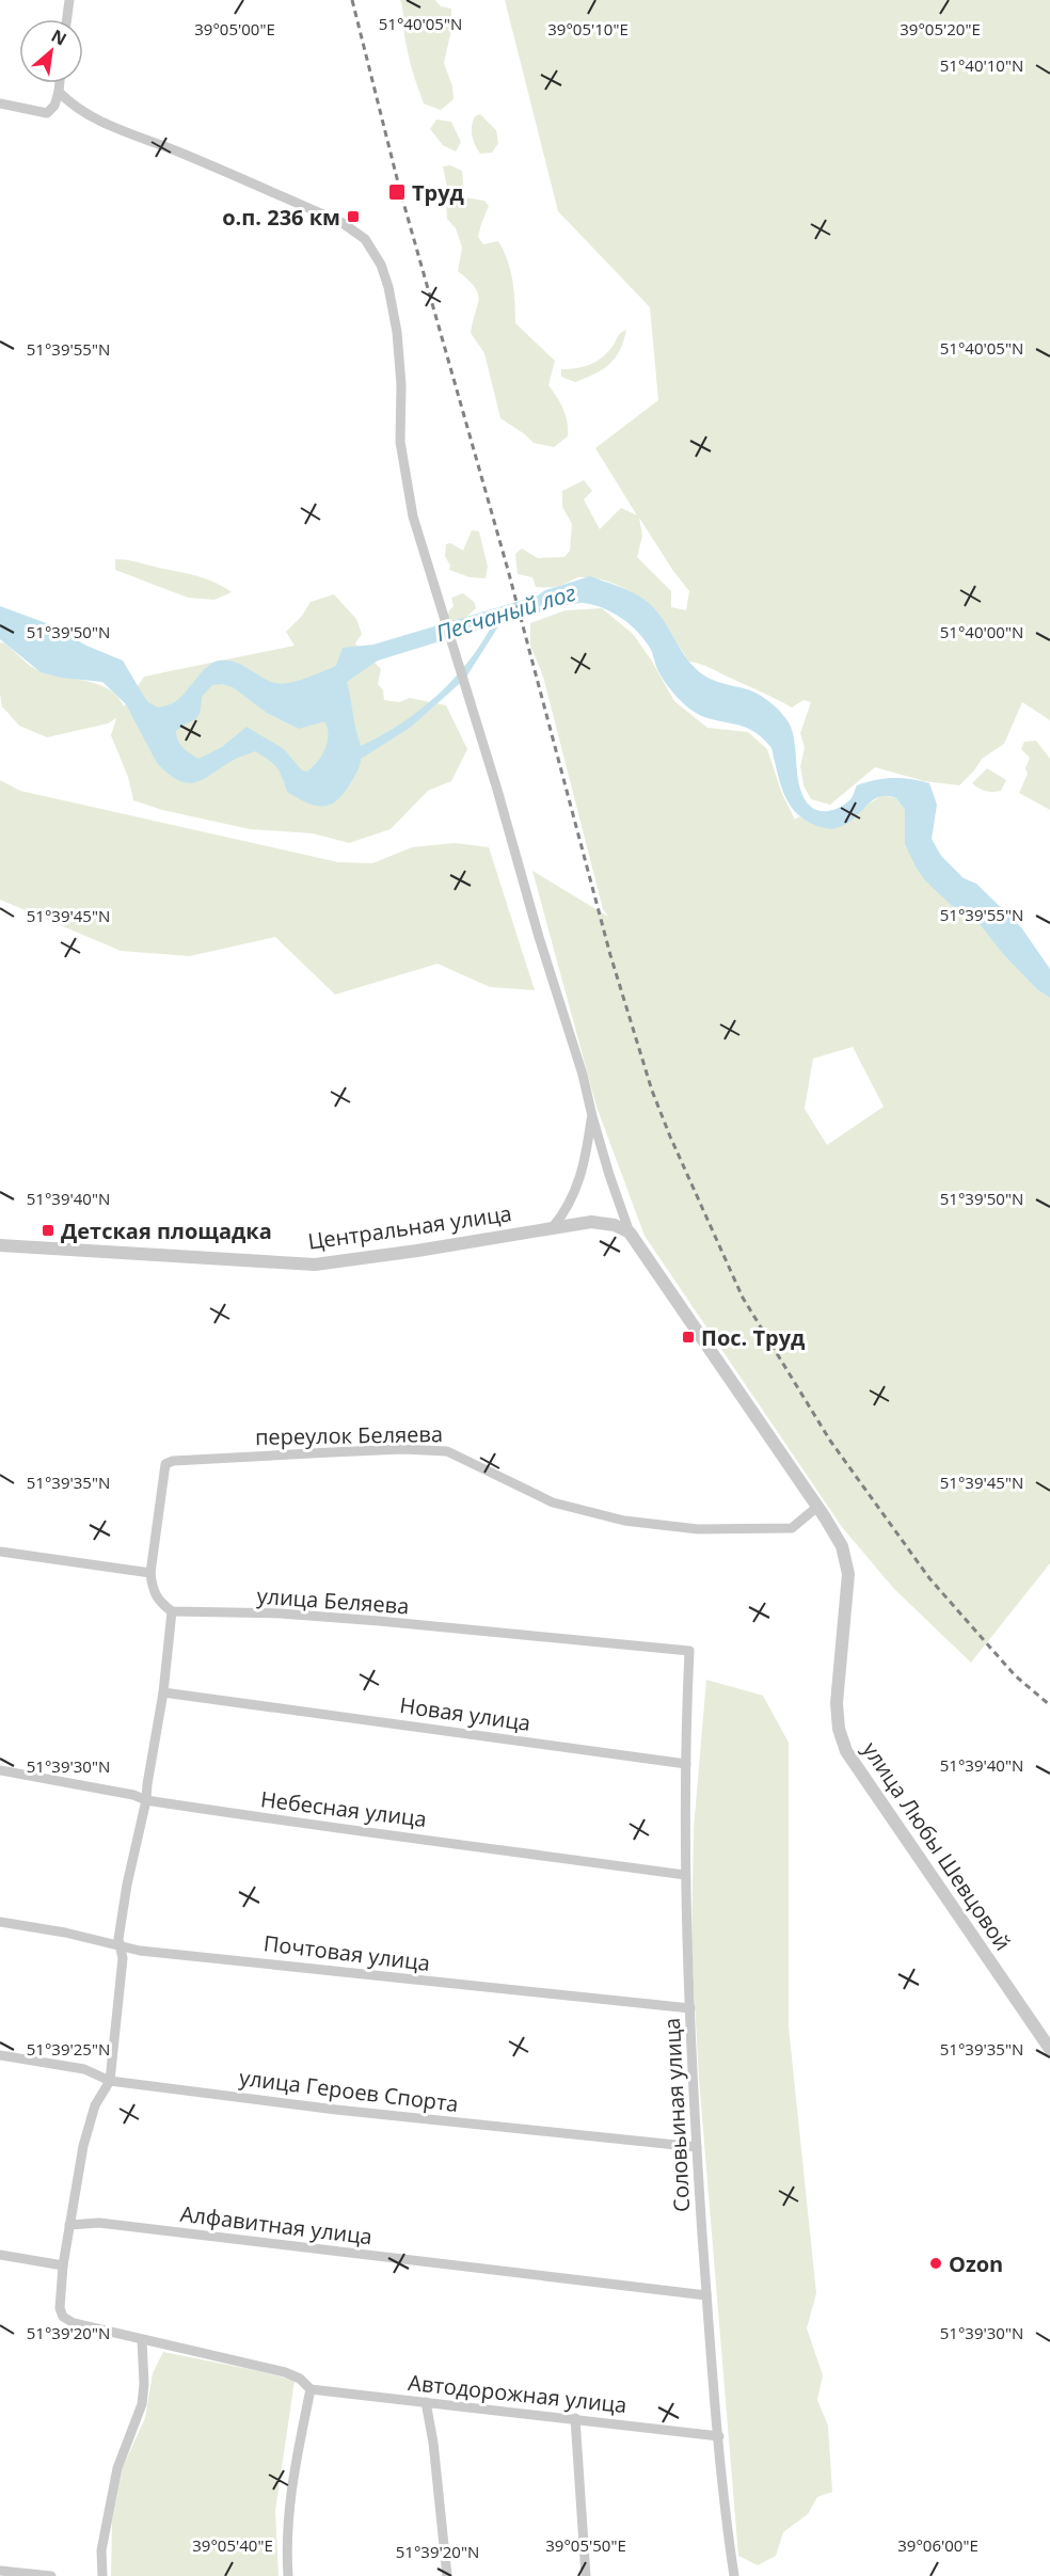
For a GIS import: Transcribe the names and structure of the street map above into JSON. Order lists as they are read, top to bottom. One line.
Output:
{"streets":{"street":["Центральная улица","переулок Беляева","улица Беляева","Новая улица","Небесная улица","улица Любы Шевцовой","Почтовая улица","улица Героев Спорта","Соловьиная улица","Алфавитная улица","Автодорожная улица"]},"crossings":[["Центральная улица","улица Любы Шевцовой"],["переулок Беляева","улица Любы Шевцовой"],["улица Беляева","Соловьиная улица"],["Новая улица","Соловьиная улица"],["Небесная улица","Соловьиная улица"],["Почтовая улица","Соловьиная улица"],["улица Героев Спорта","Соловьиная улица"],["Соловьиная улица","Алфавитная улица"],["Соловьиная улица","Автодорожная улица"]],"water":["Песчаный лог"],"places":{"transit":["Труд","о.п. 236 км","Детская площадка","Пос. Труд"],"other":["Ozon"]},"north":"top right","coordinates":["51°40'05\"N","39°05'00\"E","39°05'10\"E","39°05'20\"E","51°40'10\"N","51°39'55\"N","51°40'00\"N","51°39'50\"N","51°39'45\"N","51°39'40\"N","51°39'35\"N","51°39'30\"N","51°39'25\"N","51°39'20\"N","39°05'40\"E","39°05'50\"E","39°06'00\"E"]}
